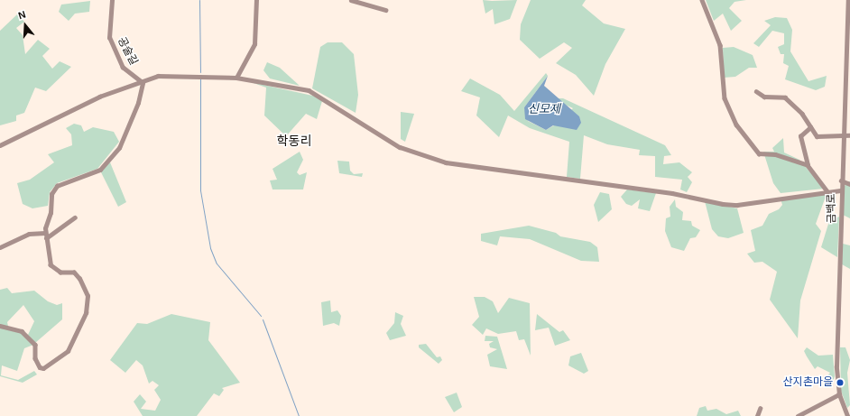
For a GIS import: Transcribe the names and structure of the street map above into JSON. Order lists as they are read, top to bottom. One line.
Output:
{"streets":{"street":["공술길","금백로"]},"districts":["학동리"],"water":["신모제"],"places":["산지촌마을"],"north":"top"}
